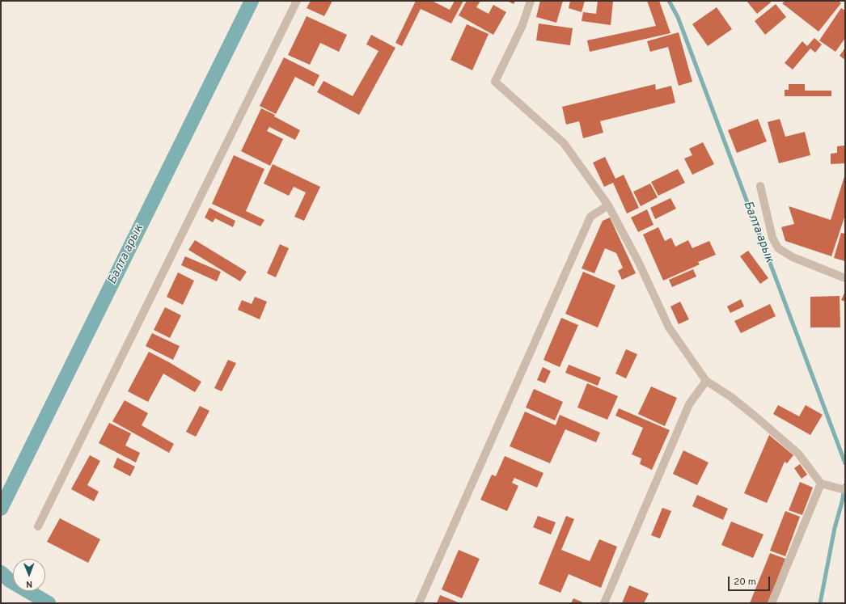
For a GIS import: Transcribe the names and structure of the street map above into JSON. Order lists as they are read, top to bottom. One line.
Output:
{"water":["Балта арык"],"scale_bar":"20 m","north":"bottom"}
